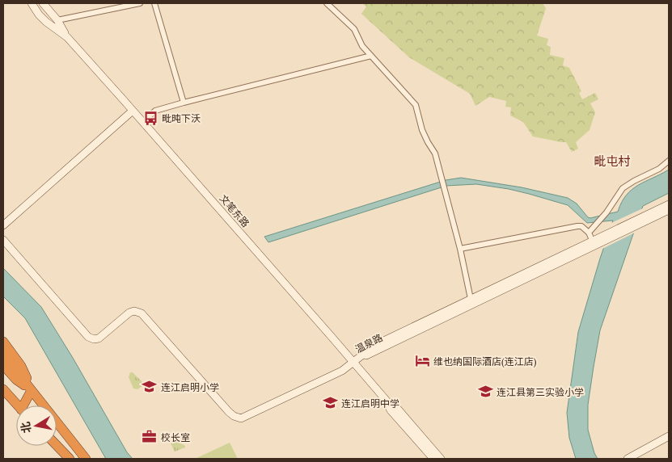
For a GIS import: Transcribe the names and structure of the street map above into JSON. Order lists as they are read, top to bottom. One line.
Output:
{"streets":{"main road":["文笔东路","温泉路"]},"crossings":[["文笔东路","温泉路"]],"districts":["毗屯村"],"places":{"bus stop":["毗旽下沃"],"hotel":["维也纳国际酒店(连江店)"],"school or university":["连江启明小学","连江县第三实验小学","连江启明中学"],"office":["校长室"]},"north":"left"}
